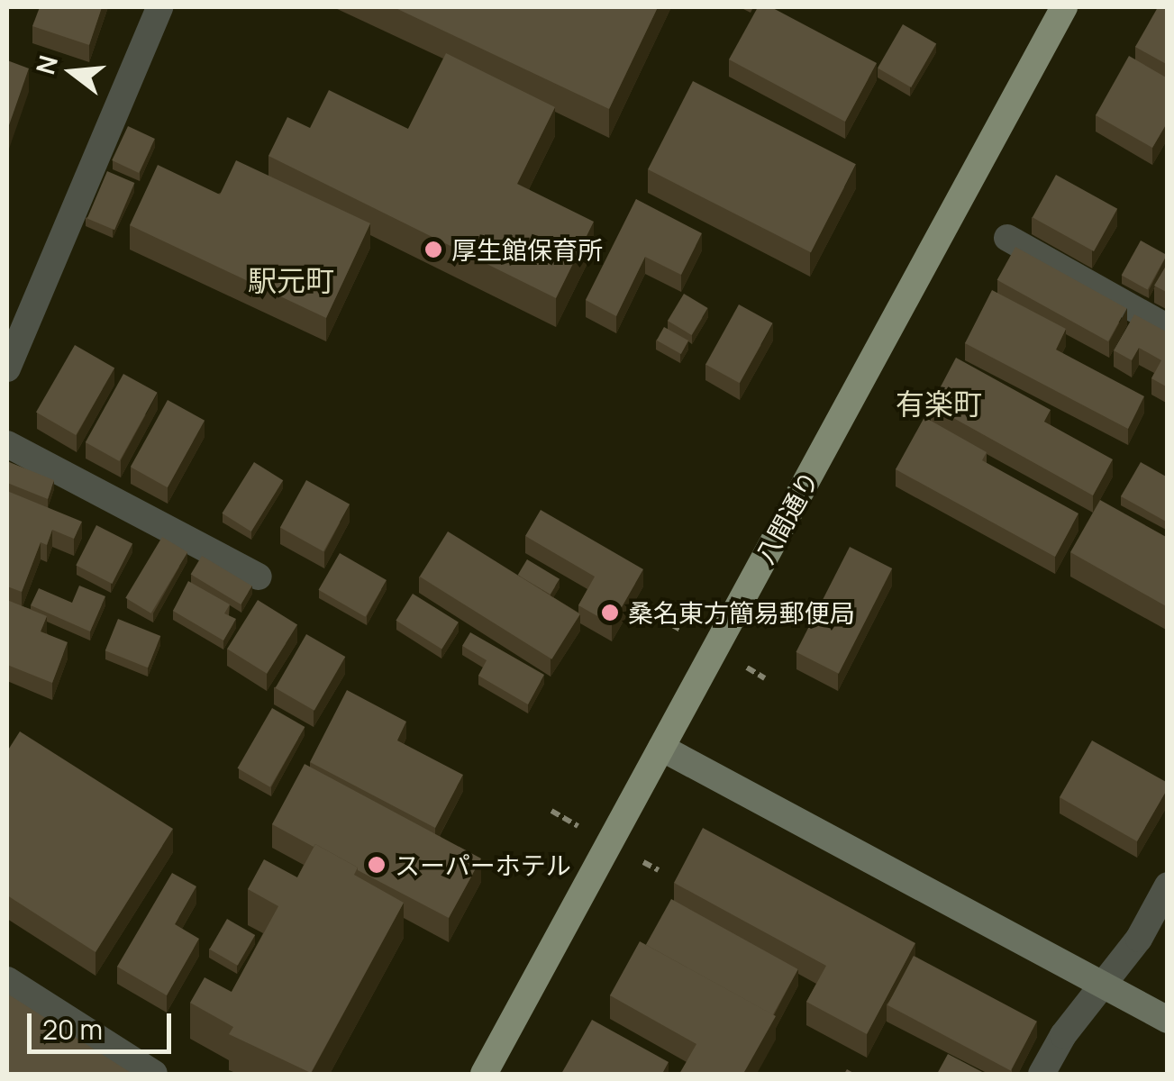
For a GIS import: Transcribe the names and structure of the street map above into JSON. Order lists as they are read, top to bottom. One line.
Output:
{"streets":{"main road":["八間通り"]},"districts":["駅元町","有楽町"],"places":["厚生館保育所","桑名東方簡易郵便局","スーパーホテル"],"scale_bar":"20 m","north":"left"}
